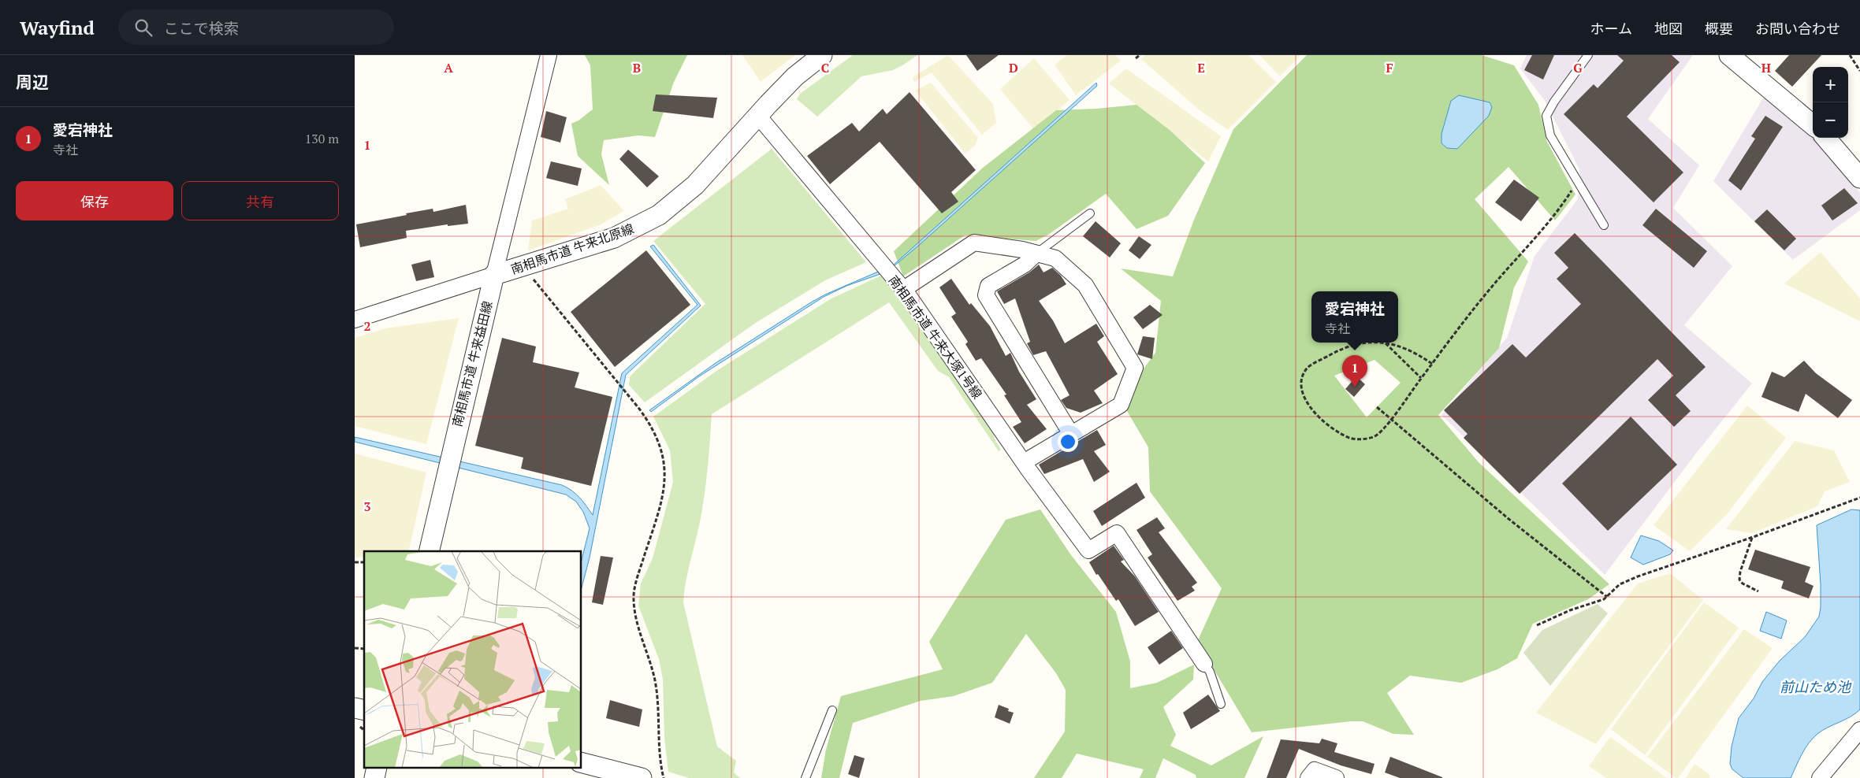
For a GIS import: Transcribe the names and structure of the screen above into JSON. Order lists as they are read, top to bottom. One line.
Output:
{"streets":{"street":["南相馬市道 牛来北原線","南相馬市道 牛来大塚1号線","南相馬市道 牛来益田線"]},"crossings":[["南相馬市道 牛来北原線","南相馬市道 牛来大塚1号線"],["南相馬市道 牛来北原線","南相馬市道 牛来益田線"]],"water":["前山ため池"],"page":{"header":"Wayfind","search":"ここで検索","nav":["ホーム","地図","概要","お問い合わせ"],"heading":"周辺","map_buttons":["+","−"],"list":[{"mark":"1","name":"愛宕神社","note":"寺社","value":"130 m"}],"buttons":["保存","共有"],"popup":["愛宕神社","寺社"],"pins":"1"},"grid":{"columns":["A","B","C","D","E","F","G","H"],"rows":["1","2","3"]}}
